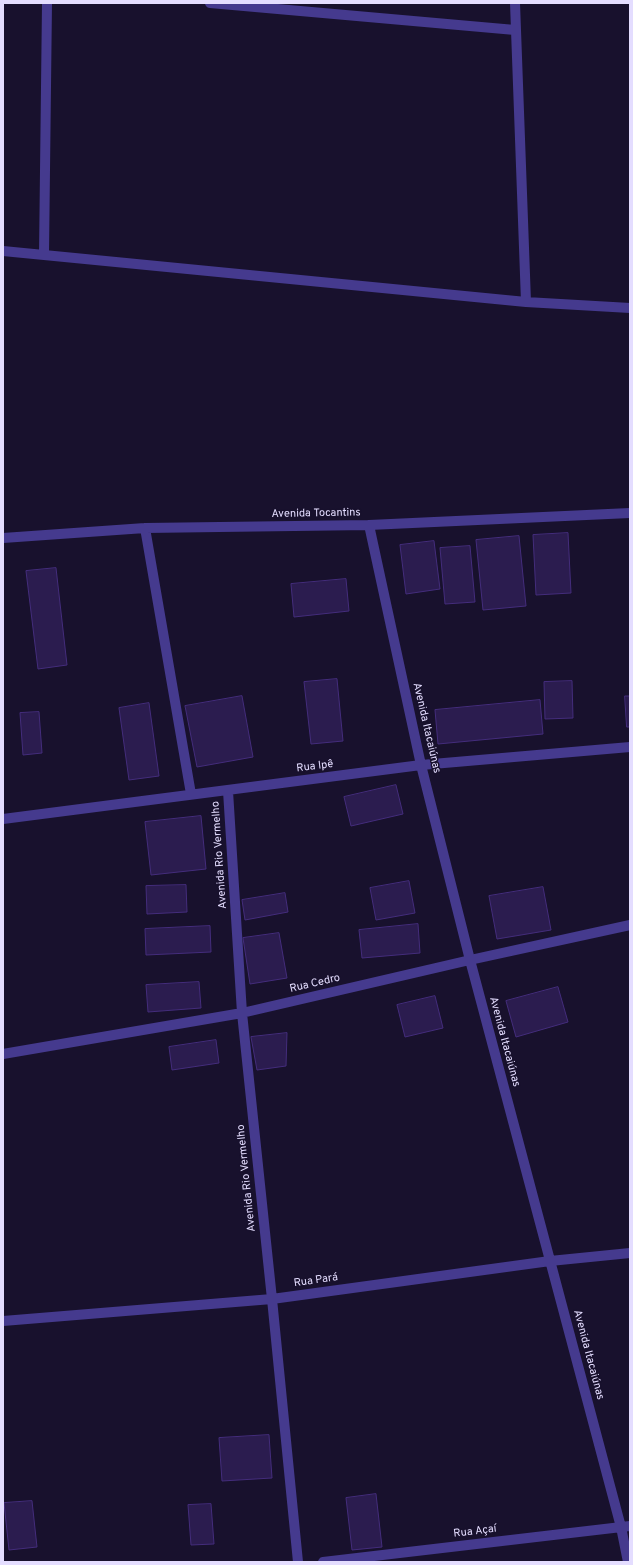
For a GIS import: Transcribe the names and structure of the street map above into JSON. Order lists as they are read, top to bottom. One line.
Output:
{"streets":{"street":["Avenida Tocantins","Avenida Itacaiúnas","Rua Ipê","Avenida Rio Vermelho","Rua Cedro","Rua Pará","Rua Açaí"]},"crossings":[["Avenida Tocantins","Avenida Itacaiúnas"],["Avenida Itacaiúnas","Rua Ipê"],["Avenida Itacaiúnas","Rua Cedro"],["Avenida Itacaiúnas","Rua Pará"],["Avenida Itacaiúnas","Rua Açaí"],["Rua Ipê","Avenida Rio Vermelho"],["Avenida Rio Vermelho","Rua Cedro"],["Avenida Rio Vermelho","Rua Pará"]]}
